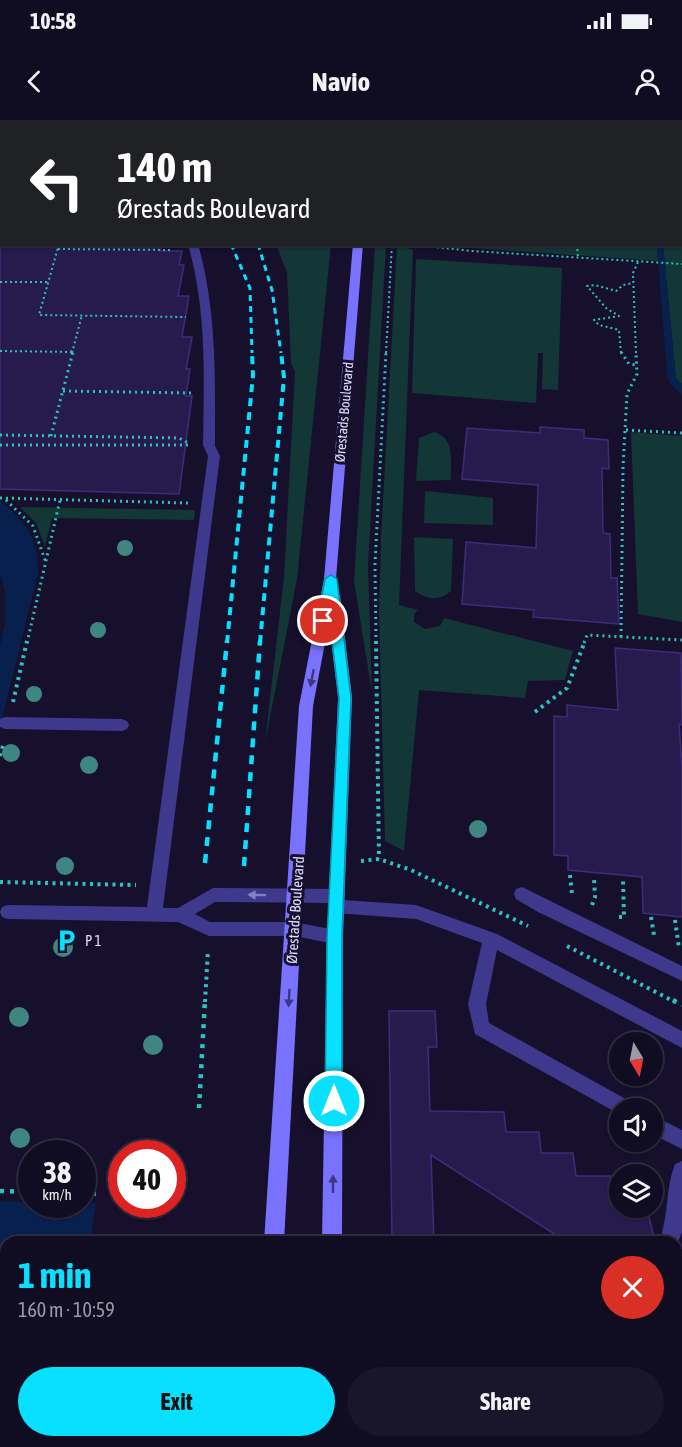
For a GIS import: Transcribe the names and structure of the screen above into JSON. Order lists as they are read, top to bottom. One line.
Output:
{"streets":{"street":["Ørestads Boulevard"]},"places":{"parking":["P 1"]},"north":"bottom","page":{"status":"10:58","header":"Navio","turn":["140 m","Ørestads Boulevard"],"speed":"38 km/h","limit":"40","heading":["1 min","160 m · 10:59"],"buttons":["Exit","Share"]}}
